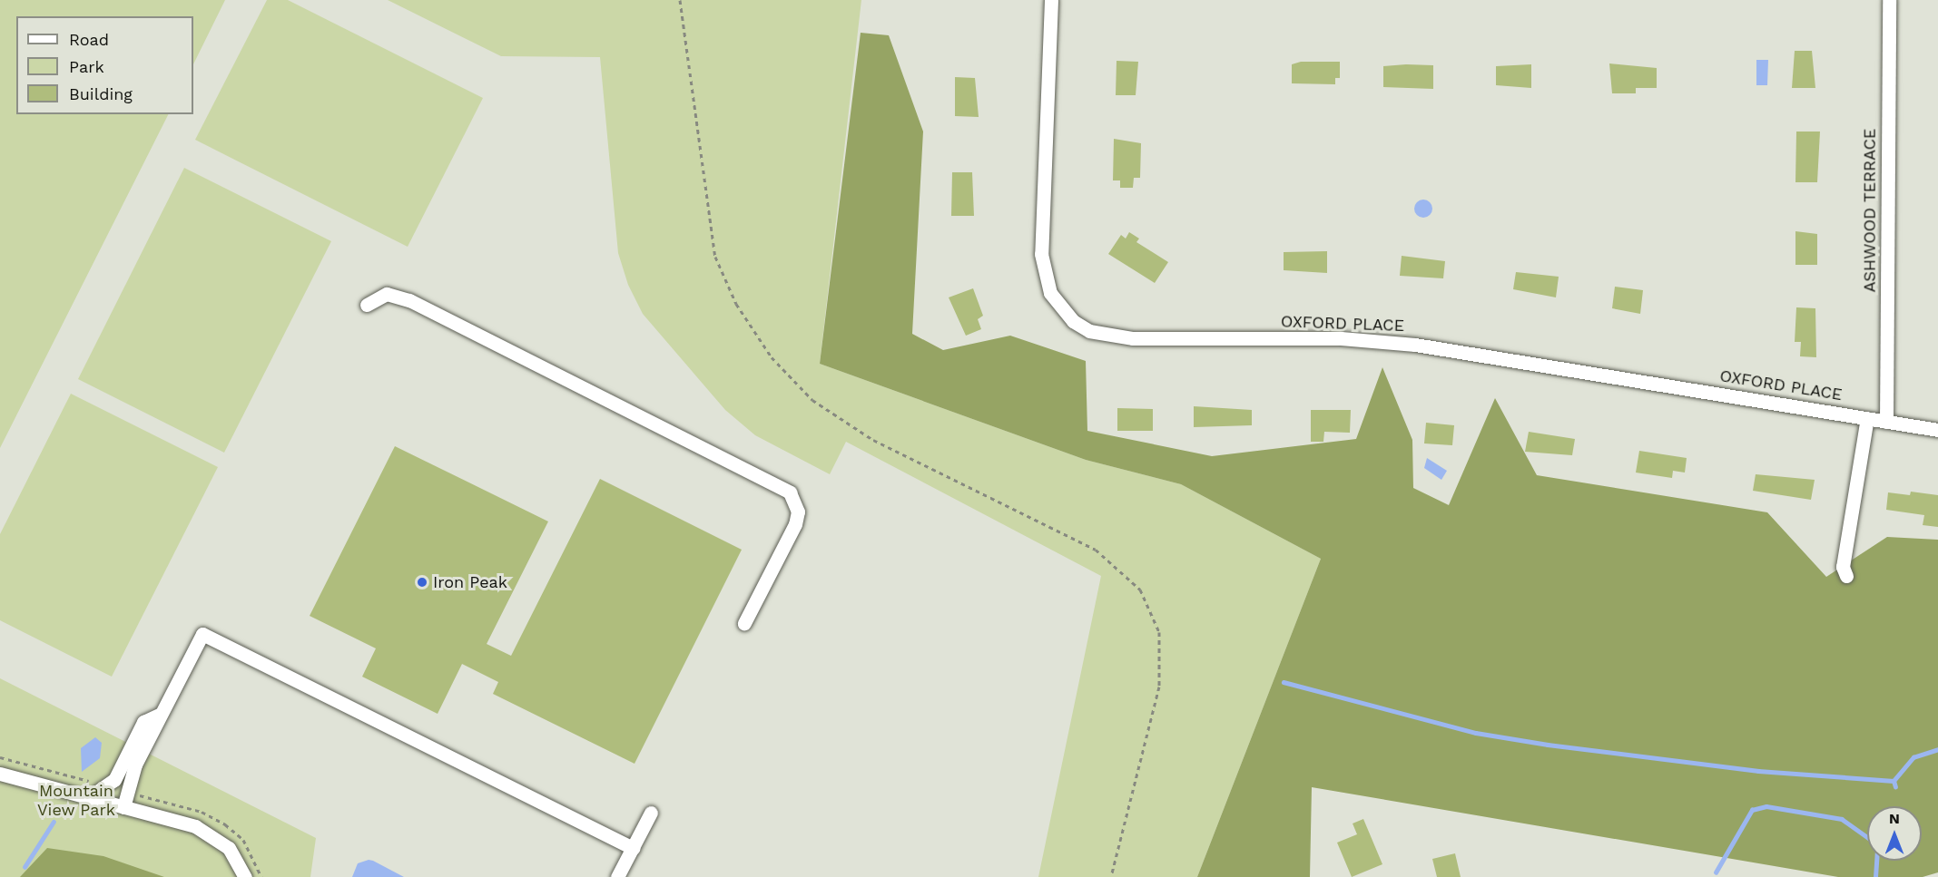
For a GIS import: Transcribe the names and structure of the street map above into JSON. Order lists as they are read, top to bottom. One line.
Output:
{"streets":{"street":["ASHWOOD TERRACE","OXFORD PLACE"]},"crossings":[["ASHWOOD TERRACE","OXFORD PLACE"]],"parks":["Mountain View Park"],"places":["Iron Peak"],"legend":["Road","Park","Building"],"north":"top"}
